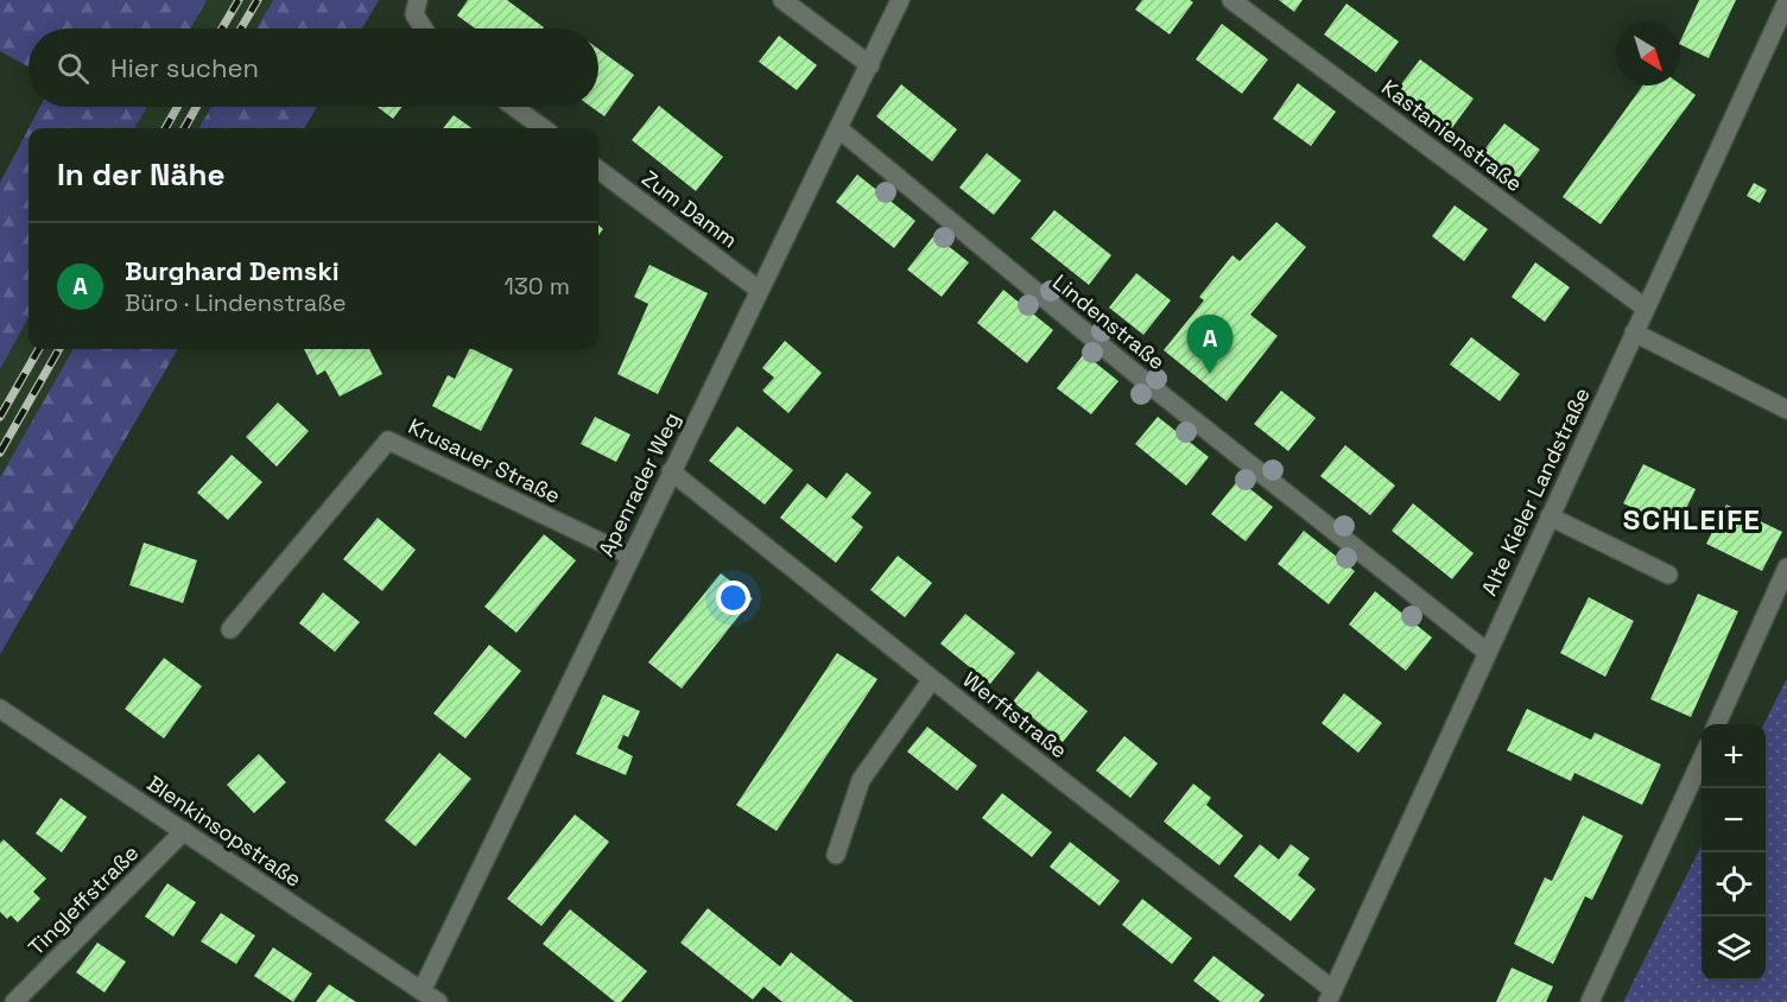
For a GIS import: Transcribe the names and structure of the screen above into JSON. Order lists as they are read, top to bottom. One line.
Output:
{"streets":{"street":["Kastanienstraße","Zum Damm","Lindenstraße","Krusauer Straße","Apenrader Weg","Alte Kieler Landstraße","Werftstraße","Blenkinsopstraße","Tingleffstraße"]},"crossings":[["Kastanienstraße","Alte Kieler Landstraße"],["Zum Damm","Apenrader Weg"],["Lindenstraße","Apenrader Weg"],["Lindenstraße","Alte Kieler Landstraße"],["Krusauer Straße","Apenrader Weg"],["Apenrader Weg","Werftstraße"],["Apenrader Weg","Blenkinsopstraße"],["Alte Kieler Landstraße","Werftstraße"],["Blenkinsopstraße","Tingleffstraße"]],"districts":["SCHLEIFE"],"north":"bottom right","page":{"search":"Hier suchen","heading":"In der Nähe","list":[{"mark":"A","name":"Burghard Demski","note":"Büro · Lindenstraße","value":"130 m"}],"pins":"A","map_buttons":["+","−"]}}
